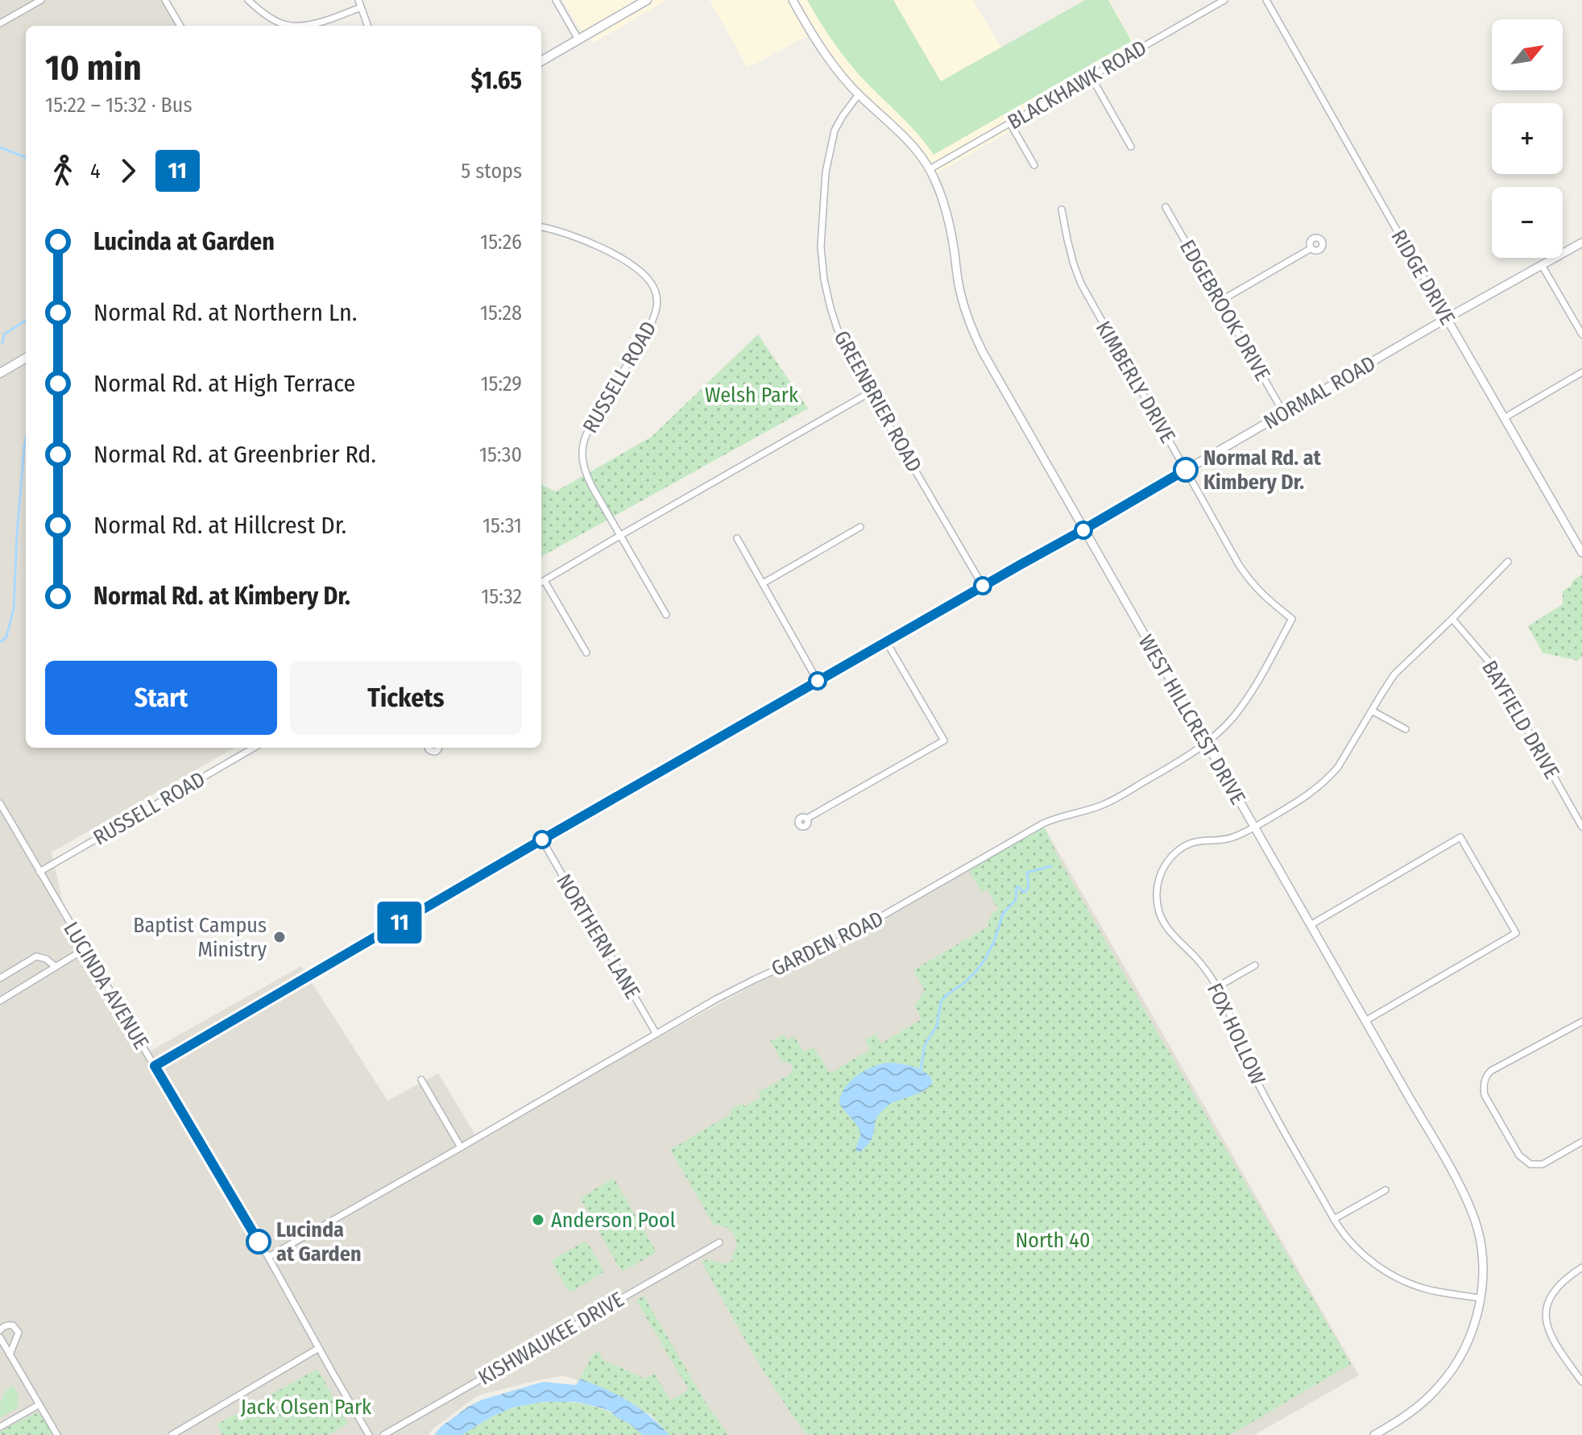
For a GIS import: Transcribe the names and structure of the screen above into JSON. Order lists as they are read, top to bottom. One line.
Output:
{"streets":{"street":["BLACKHAWK ROAD","RIDGE DRIVE","EDGEBROOK DRIVE","RUSSELL ROAD","KIMBERLY DRIVE","NORMAL ROAD","GREENBRIER ROAD","WEST HILLCREST DRIVE","BAYFIELD DRIVE","NORTHERN LANE","GARDEN ROAD","LUCINDA AVENUE","FOX HOLLOW","KISHWAUKEE DRIVE"]},"crossings":[["BLACKHAWK ROAD","WEST HILLCREST DRIVE"],["RIDGE DRIVE","NORMAL ROAD"],["EDGEBROOK DRIVE","NORMAL ROAD"],["RUSSELL ROAD","LUCINDA AVENUE"],["KIMBERLY DRIVE","NORMAL ROAD"],["KIMBERLY DRIVE","GARDEN ROAD"],["NORMAL ROAD","GREENBRIER ROAD"],["NORMAL ROAD","WEST HILLCREST DRIVE"],["NORMAL ROAD","NORTHERN LANE"],["NORMAL ROAD","LUCINDA AVENUE"],["GREENBRIER ROAD","WEST HILLCREST DRIVE"],["WEST HILLCREST DRIVE","GARDEN ROAD"],["WEST HILLCREST DRIVE","FOX HOLLOW"],["BAYFIELD DRIVE","FOX HOLLOW"],["NORTHERN LANE","GARDEN ROAD"],["GARDEN ROAD","LUCINDA AVENUE"]],"parks":["Welsh Park","North 40","Jack Olsen Park"],"places":["Normal Rd. at Kimbery Dr.","Baptist Campus Ministry","Anderson Pool","Lucinda at Garden"],"lines":["bus line 11"],"north":"top right","page":{"on_map":"11","map_buttons":["+","−"],"heading":["10 min","15:22 – 15:32 · Bus","$1.65"],"legs":["4","11","5 stops"],"list":[{"name":"Lucinda at Garden","value":"15:26"},{"name":"Normal Rd. at Northern Ln.","value":"15:28"},{"name":"Normal Rd. at High Terrace","value":"15:29"},{"name":"Normal Rd. at Greenbrier Rd.","value":"15:30"},{"name":"Normal Rd. at Hillcrest Dr.","value":"15:31"},{"name":"Normal Rd. at Kimbery Dr.","value":"15:32"}],"buttons":["Start","Tickets"]}}
